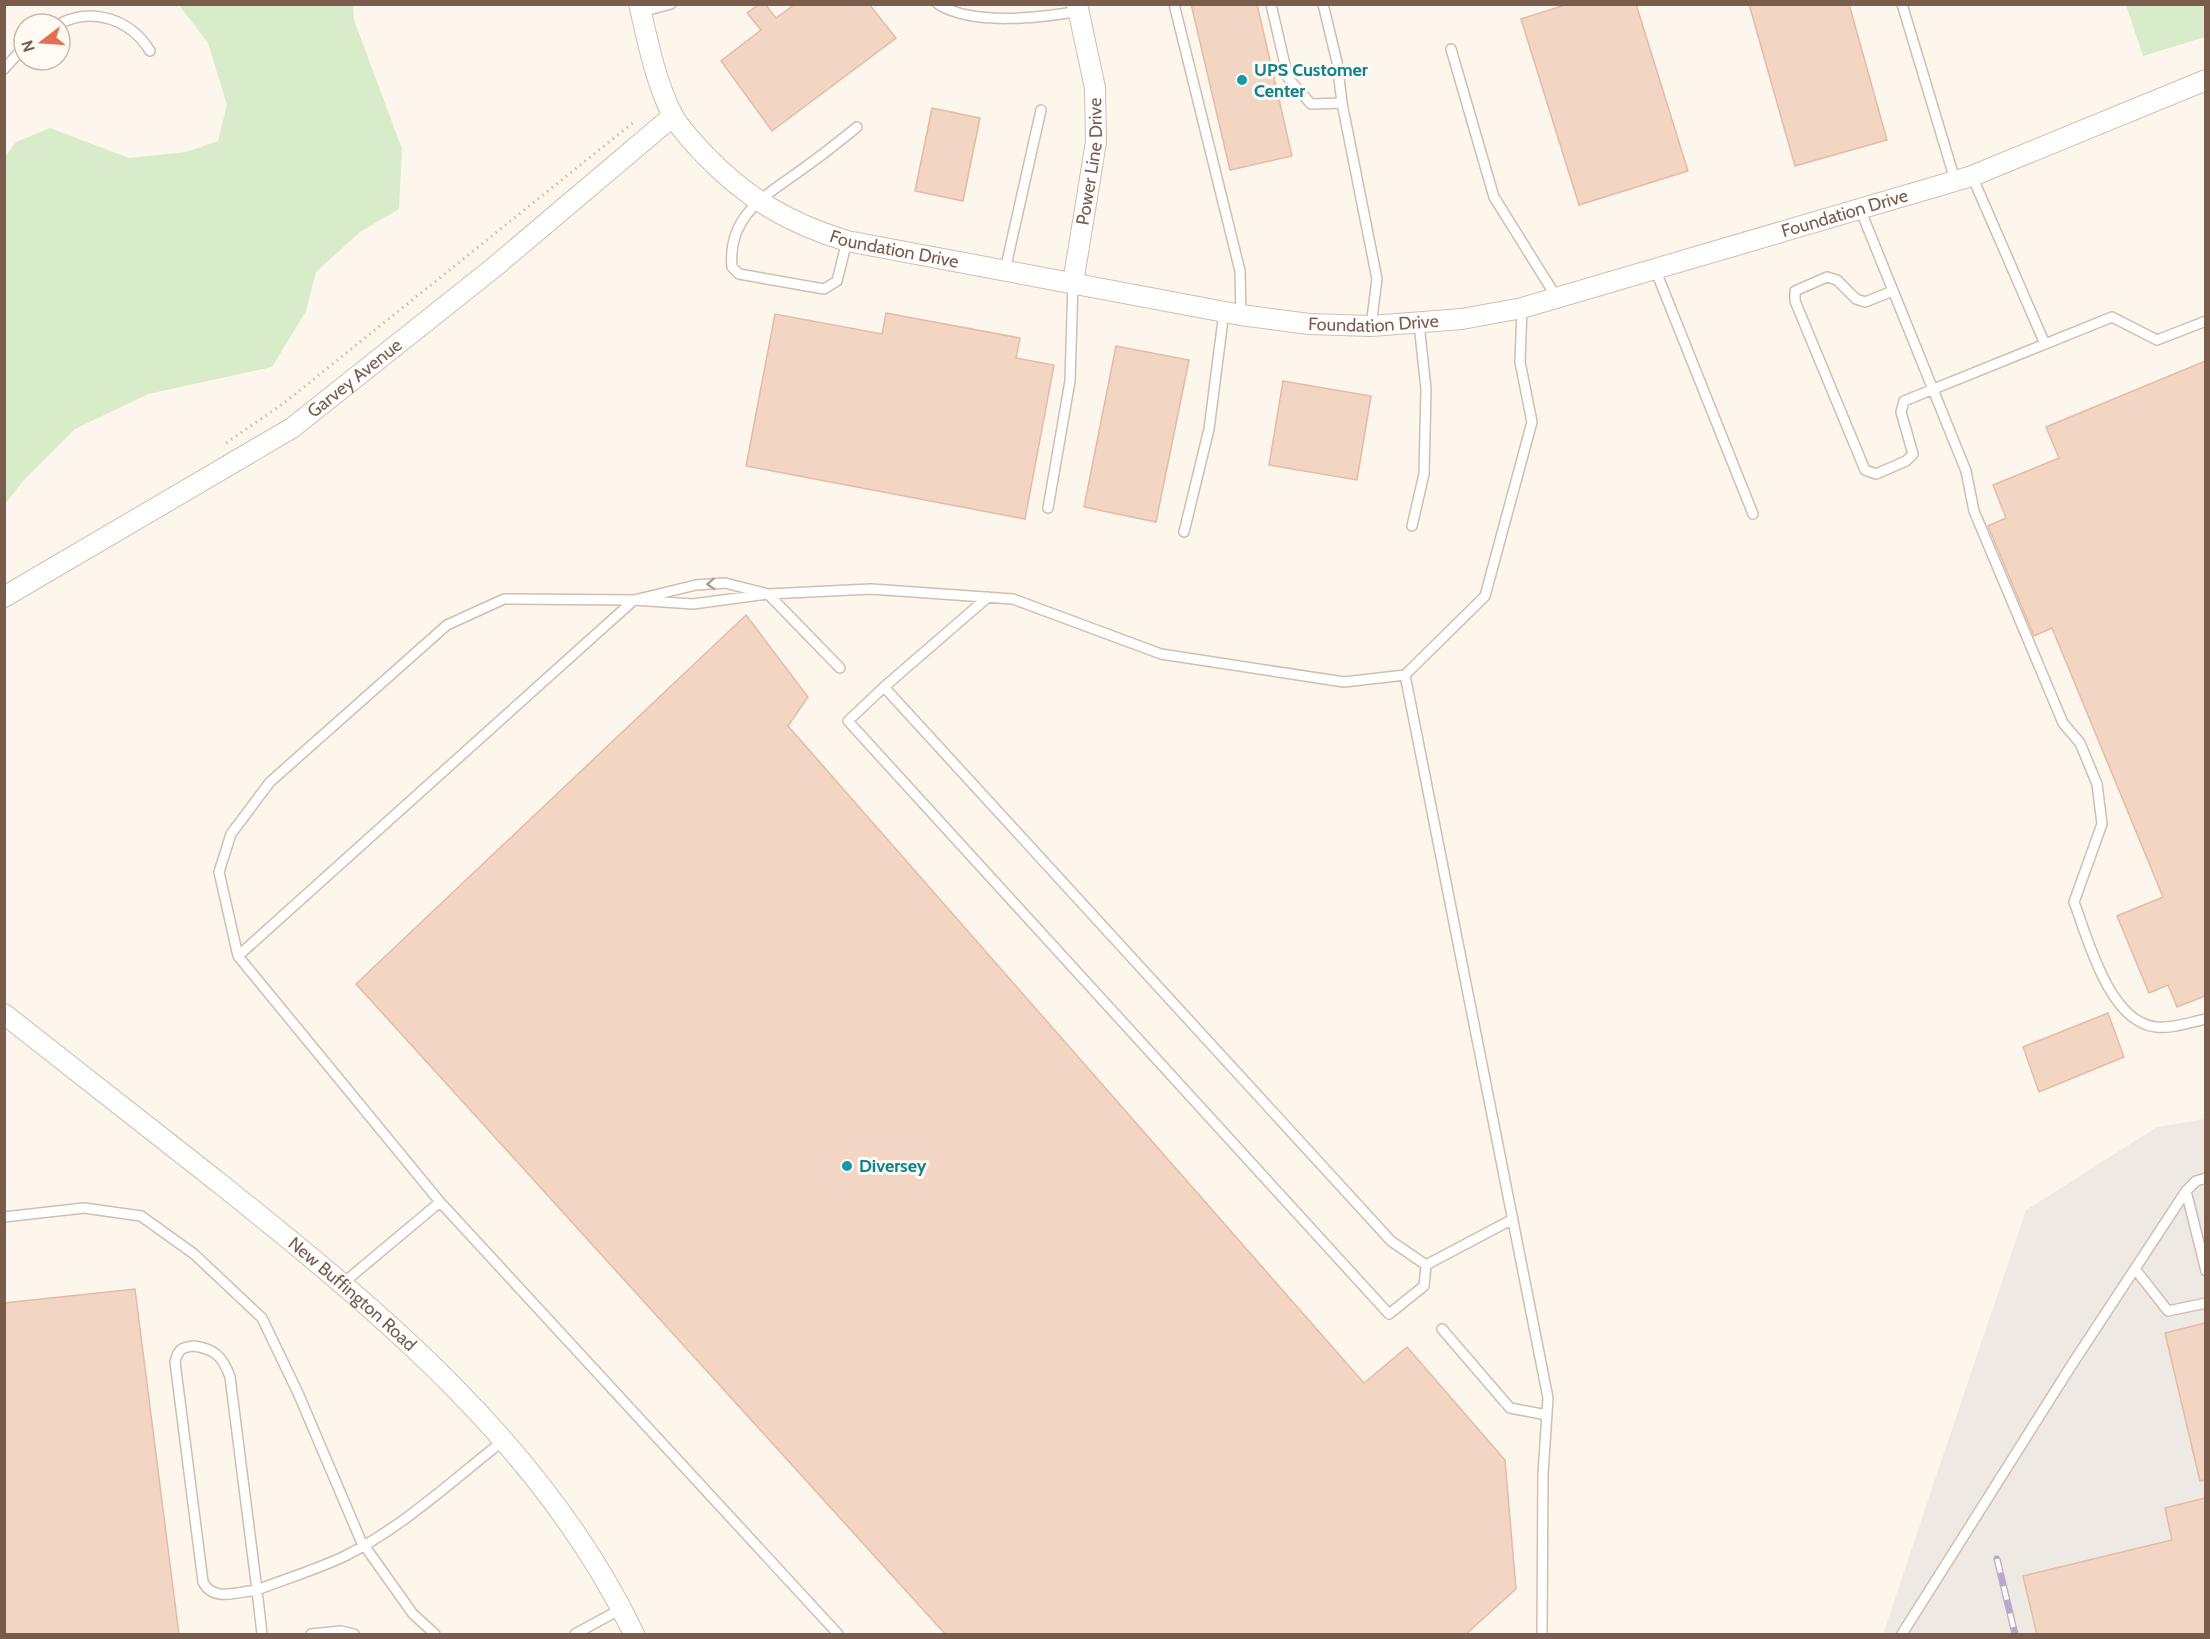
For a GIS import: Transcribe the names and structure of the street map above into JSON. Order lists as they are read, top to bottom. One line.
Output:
{"streets":{"street":["Power Line Drive","Foundation Drive","Garvey Avenue","New Buffington Road"]},"crossings":[["Power Line Drive","Foundation Drive"],["Foundation Drive","Garvey Avenue"]],"places":["UPS Customer Center","Diversey"],"north":"left"}
